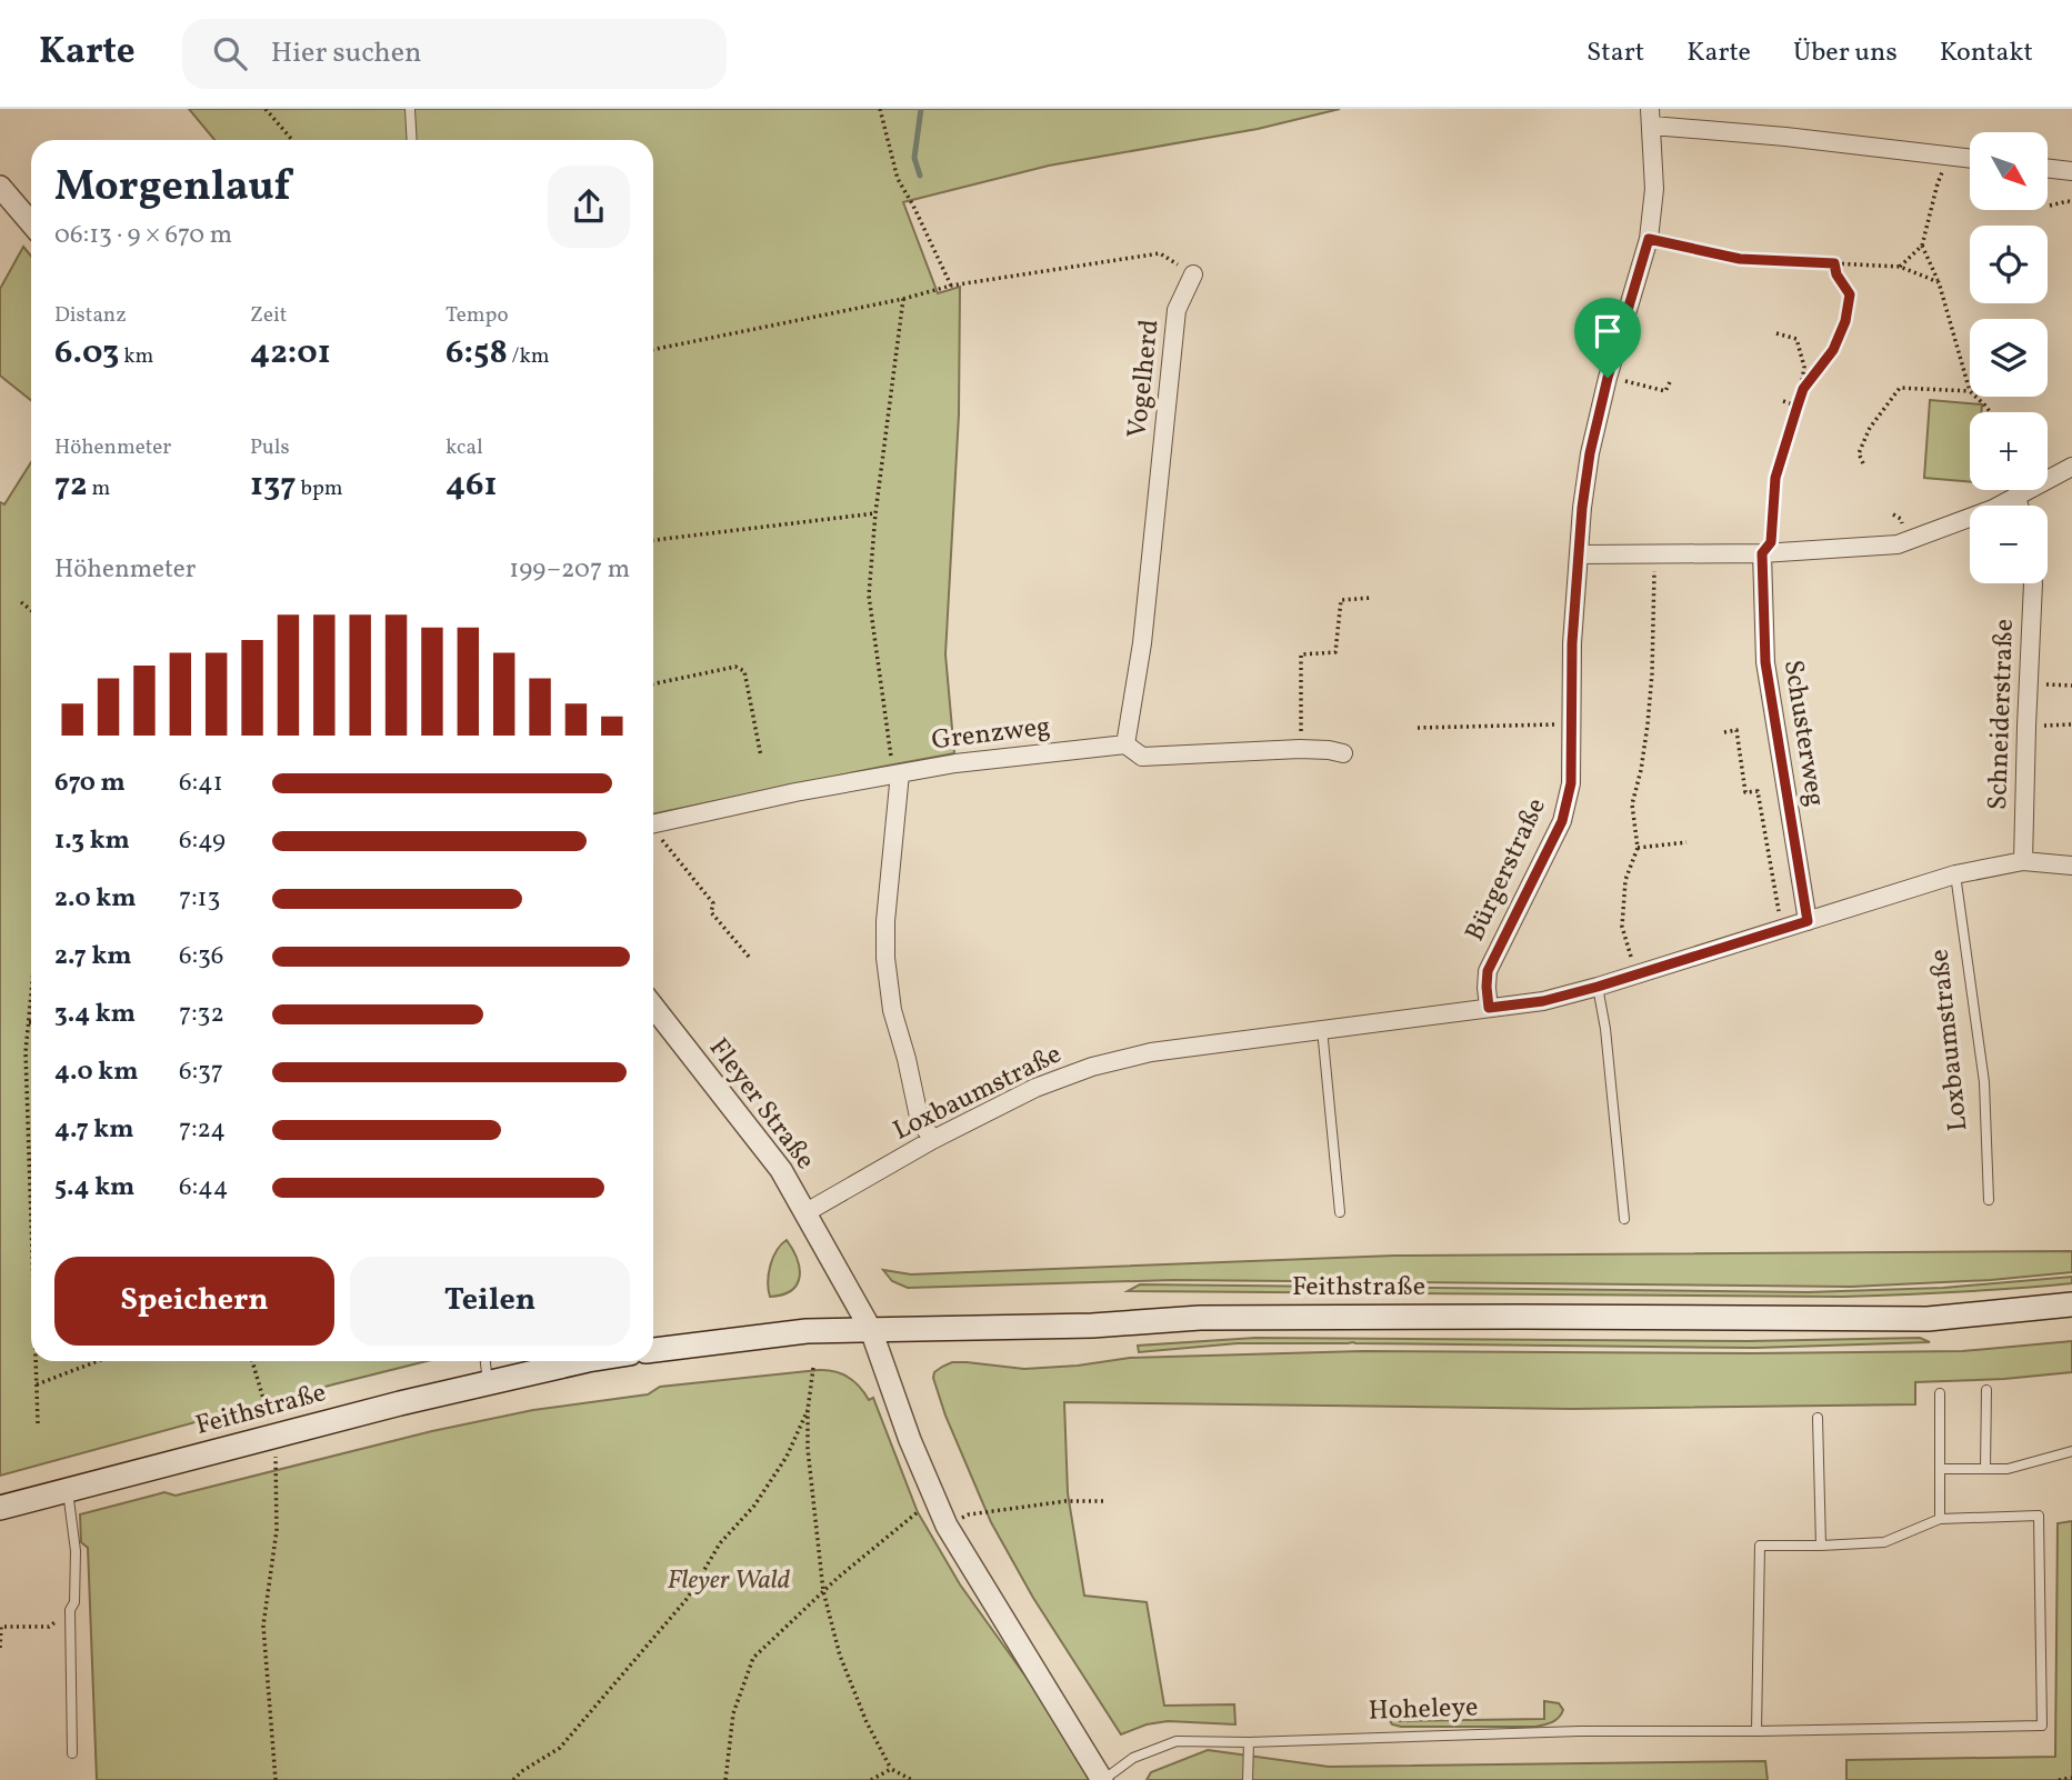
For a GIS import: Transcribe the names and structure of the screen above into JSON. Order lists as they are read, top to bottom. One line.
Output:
{"streets":{"main road":["Feithstraße"],"street":["Vogelherd","Schneiderstraße","Schusterweg","Grenzweg","Bürgerstraße","Loxbaumstraße","Fleyer Straße","Hoheleye"]},"crossings":[["Vogelherd","Grenzweg"],["Schneiderstraße","Loxbaumstraße"],["Schusterweg","Loxbaumstraße"],["Bürgerstraße","Loxbaumstraße"],["Loxbaumstraße","Fleyer Straße"],["Fleyer Straße","Feithstraße"],["Fleyer Straße","Hoheleye"],["Feithstraße","Hoheleye"]],"parks":["Fleyer Wald"],"north":"bottom right","page":{"header":"Karte","search":"Hier suchen","nav":["Start","Karte","Über uns","Kontakt"],"map_buttons":["+","−"],"heading":["Morgenlauf","06:13 · 9 × 670 m"],"stats":[["Distanz","6.03 km"],["Zeit","42:01"],["Tempo","6:58 /km"],["Höhenmeter","72 m"],["Puls","137 bpm"],["kcal","461"]],"chart":["Höhenmeter","199–207 m"],"list":[{"name":"670 m","note":"6:41"},{"name":"1.3 km","note":"6:49"},{"name":"2.0 km","note":"7:13"},{"name":"2.7 km","note":"6:36"},{"name":"3.4 km","note":"7:32"},{"name":"4.0 km","note":"6:37"},{"name":"4.7 km","note":"7:24"},{"name":"5.4 km","note":"6:44"}],"buttons":["Speichern","Teilen"]}}
